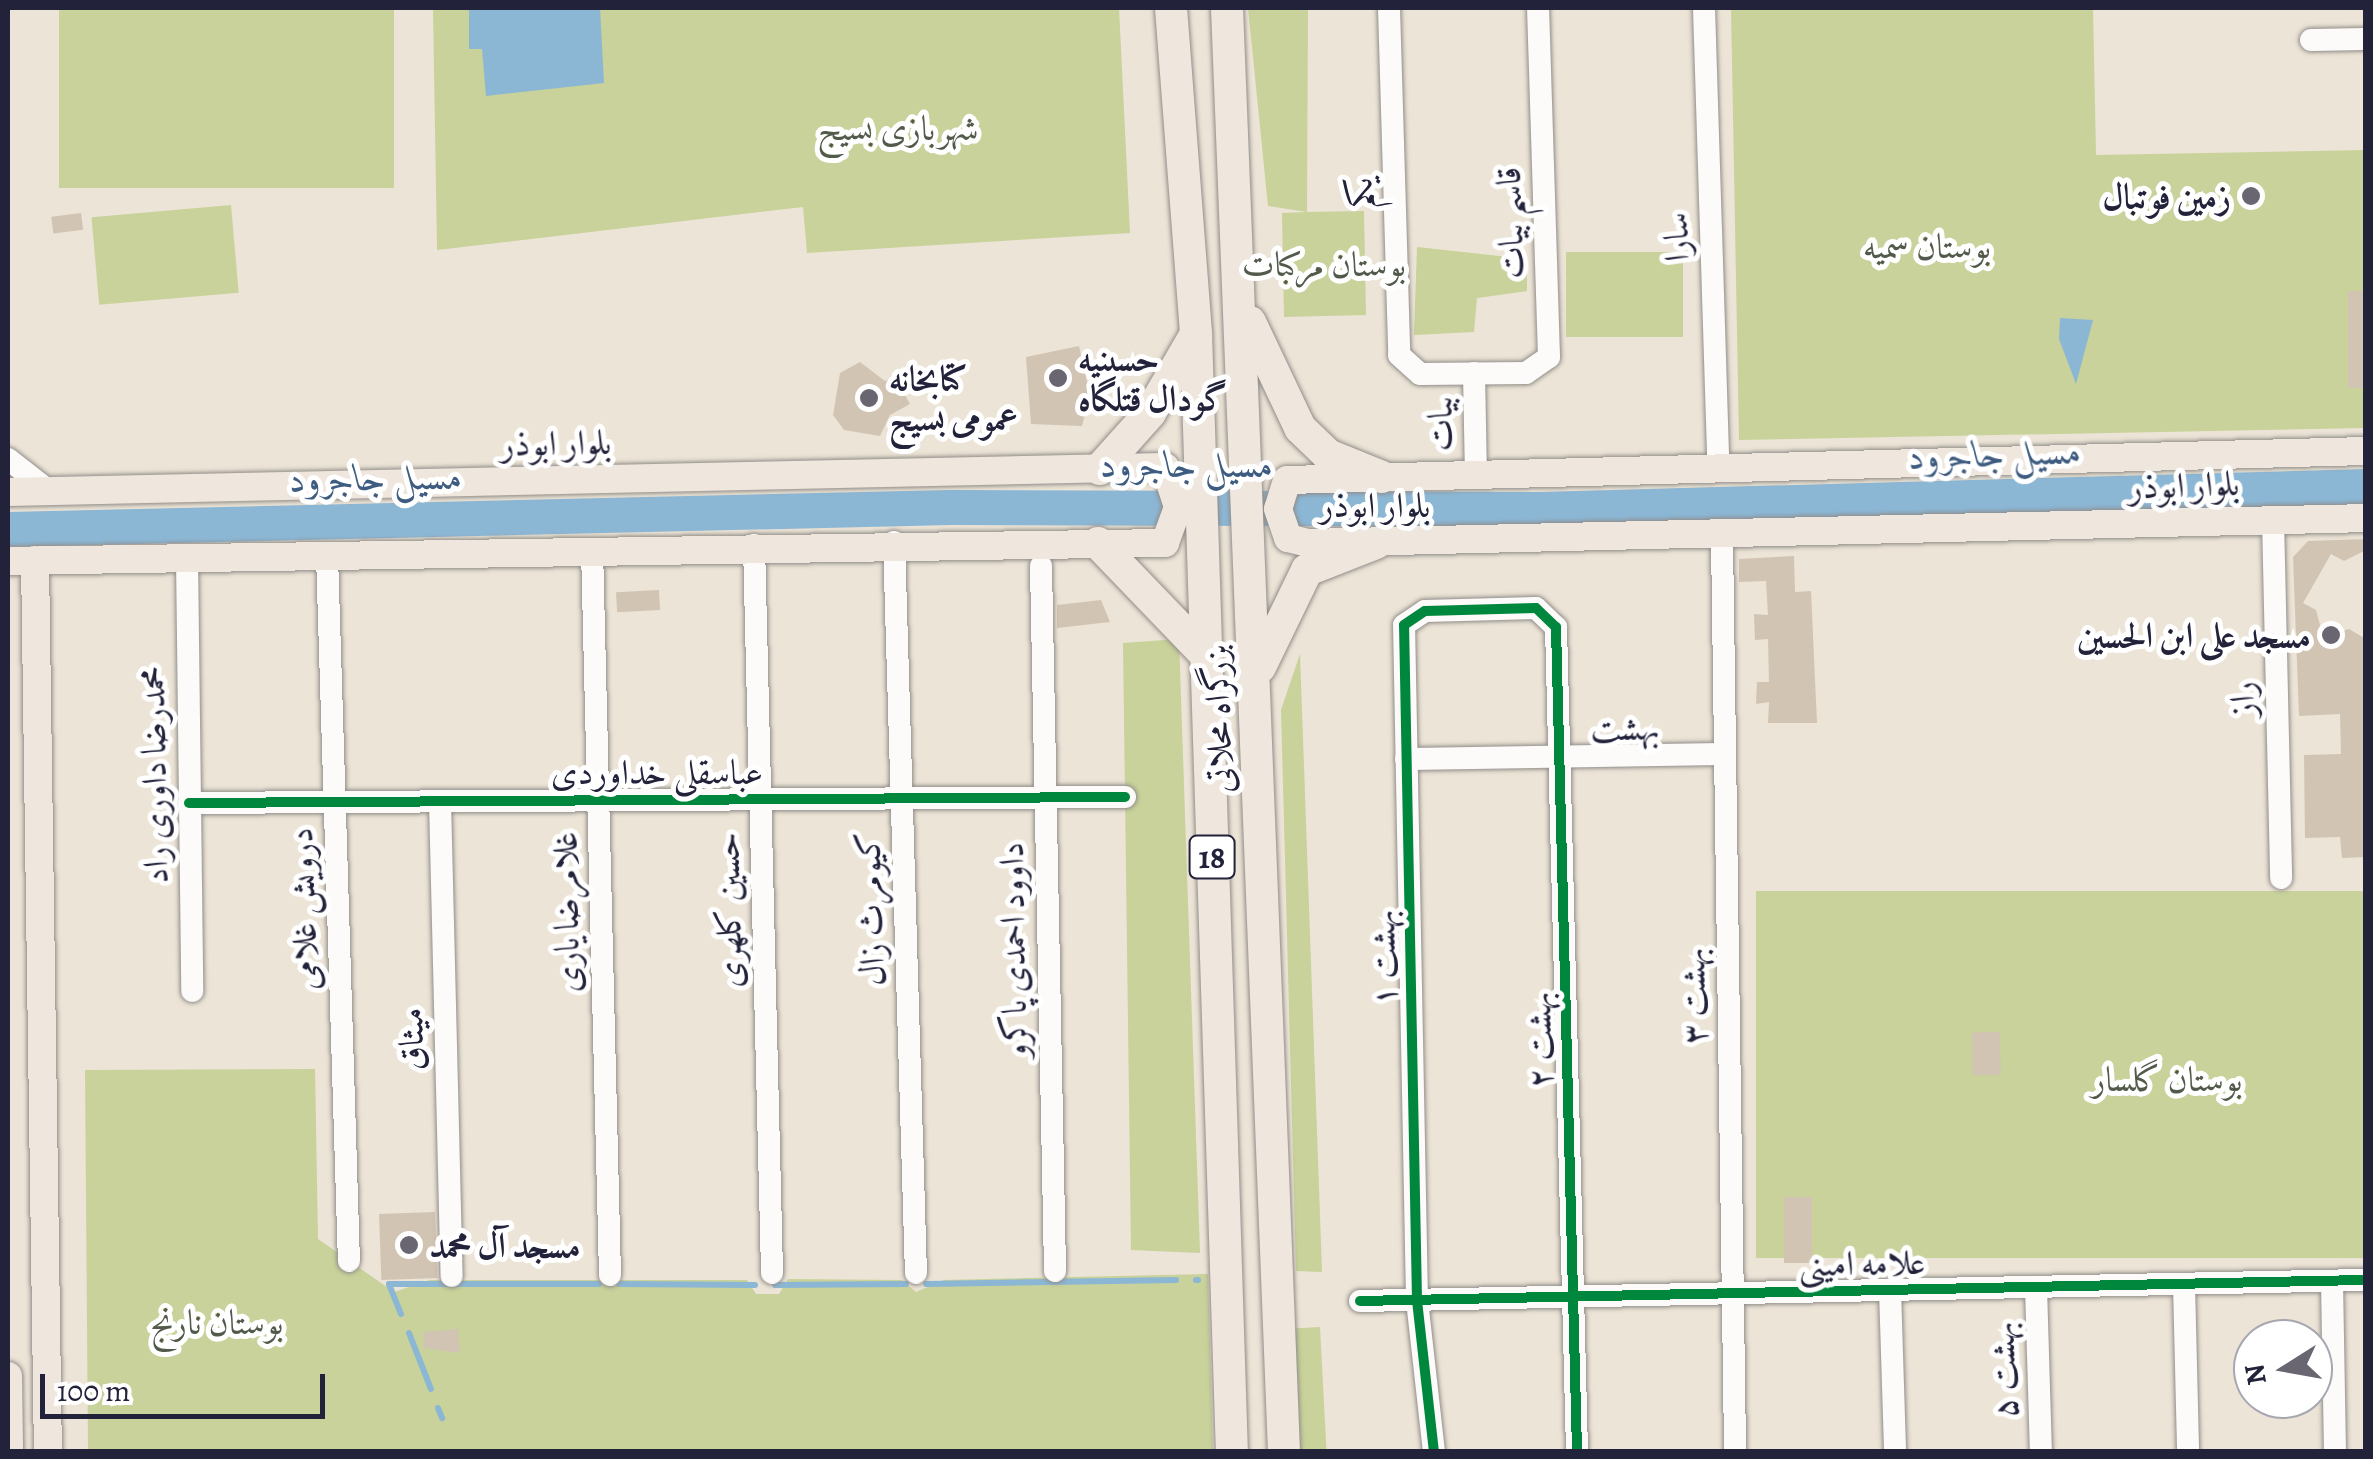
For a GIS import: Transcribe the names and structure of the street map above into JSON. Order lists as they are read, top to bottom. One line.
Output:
{"streets":{"highway":["بزرگراه محلاتی","18"],"main road":["بلوار ابوذر"],"street":["یکم","قاسم بیات","سارا","بیات","راز","بهشت","عباسقلی خداوردی","محمدرضا داوری راد","درویش غلامی","کیومرث زال","حسین کلهری","غلامرضا یاری","داوود احمدی پاکرو","بهشت ۱","بهشت ۳","میثاق","بهشت ۲","علامه امینی","بهشت ۵"]},"crossings":[["یکم","قاسم بیات"],["یکم","بیات"],["قاسم بیات","بیات"],["سارا","بلوار ابوذر"],["بیات","بلوار ابوذر"],["بلوار ابوذر","راز"],["بلوار ابوذر","بزرگراه محلاتی"],["بلوار ابوذر","بهشت ۳"],["بهشت","بهشت ۱"],["بهشت","بهشت ۳"],["بهشت","بهشت ۲"],["عباسقلی خداوردی","محمدرضا داوری راد"],["عباسقلی خداوردی","درویش غلامی"],["عباسقلی خداوردی","کیومرث زال"],["عباسقلی خداوردی","حسین کلهری"],["عباسقلی خداوردی","غلامرضا یاری"],["عباسقلی خداوردی","داوود احمدی پاکرو"],["عباسقلی خداوردی","میثاق"],["بهشت ۱","بهشت ۲"],["بهشت ۱","علامه امینی"],["بهشت ۳","علامه امینی"],["بهشت ۲","علامه امینی"],["علامه امینی","بهشت ۵"]],"water":["مسیل جاجرود"],"parks":["شهربازی بسیج","بوستان سمیه","بوستان مرکبات","بوستان گلسار","بوستان نارنج"],"places":["زمین فوتبال","حسینیه گودال قتلگاه","کتابخانه عمومی بسیج","مسجد علی ابن الحسین","مسجد آل محمد"],"scale_bar":"100 m","north":"left"}
